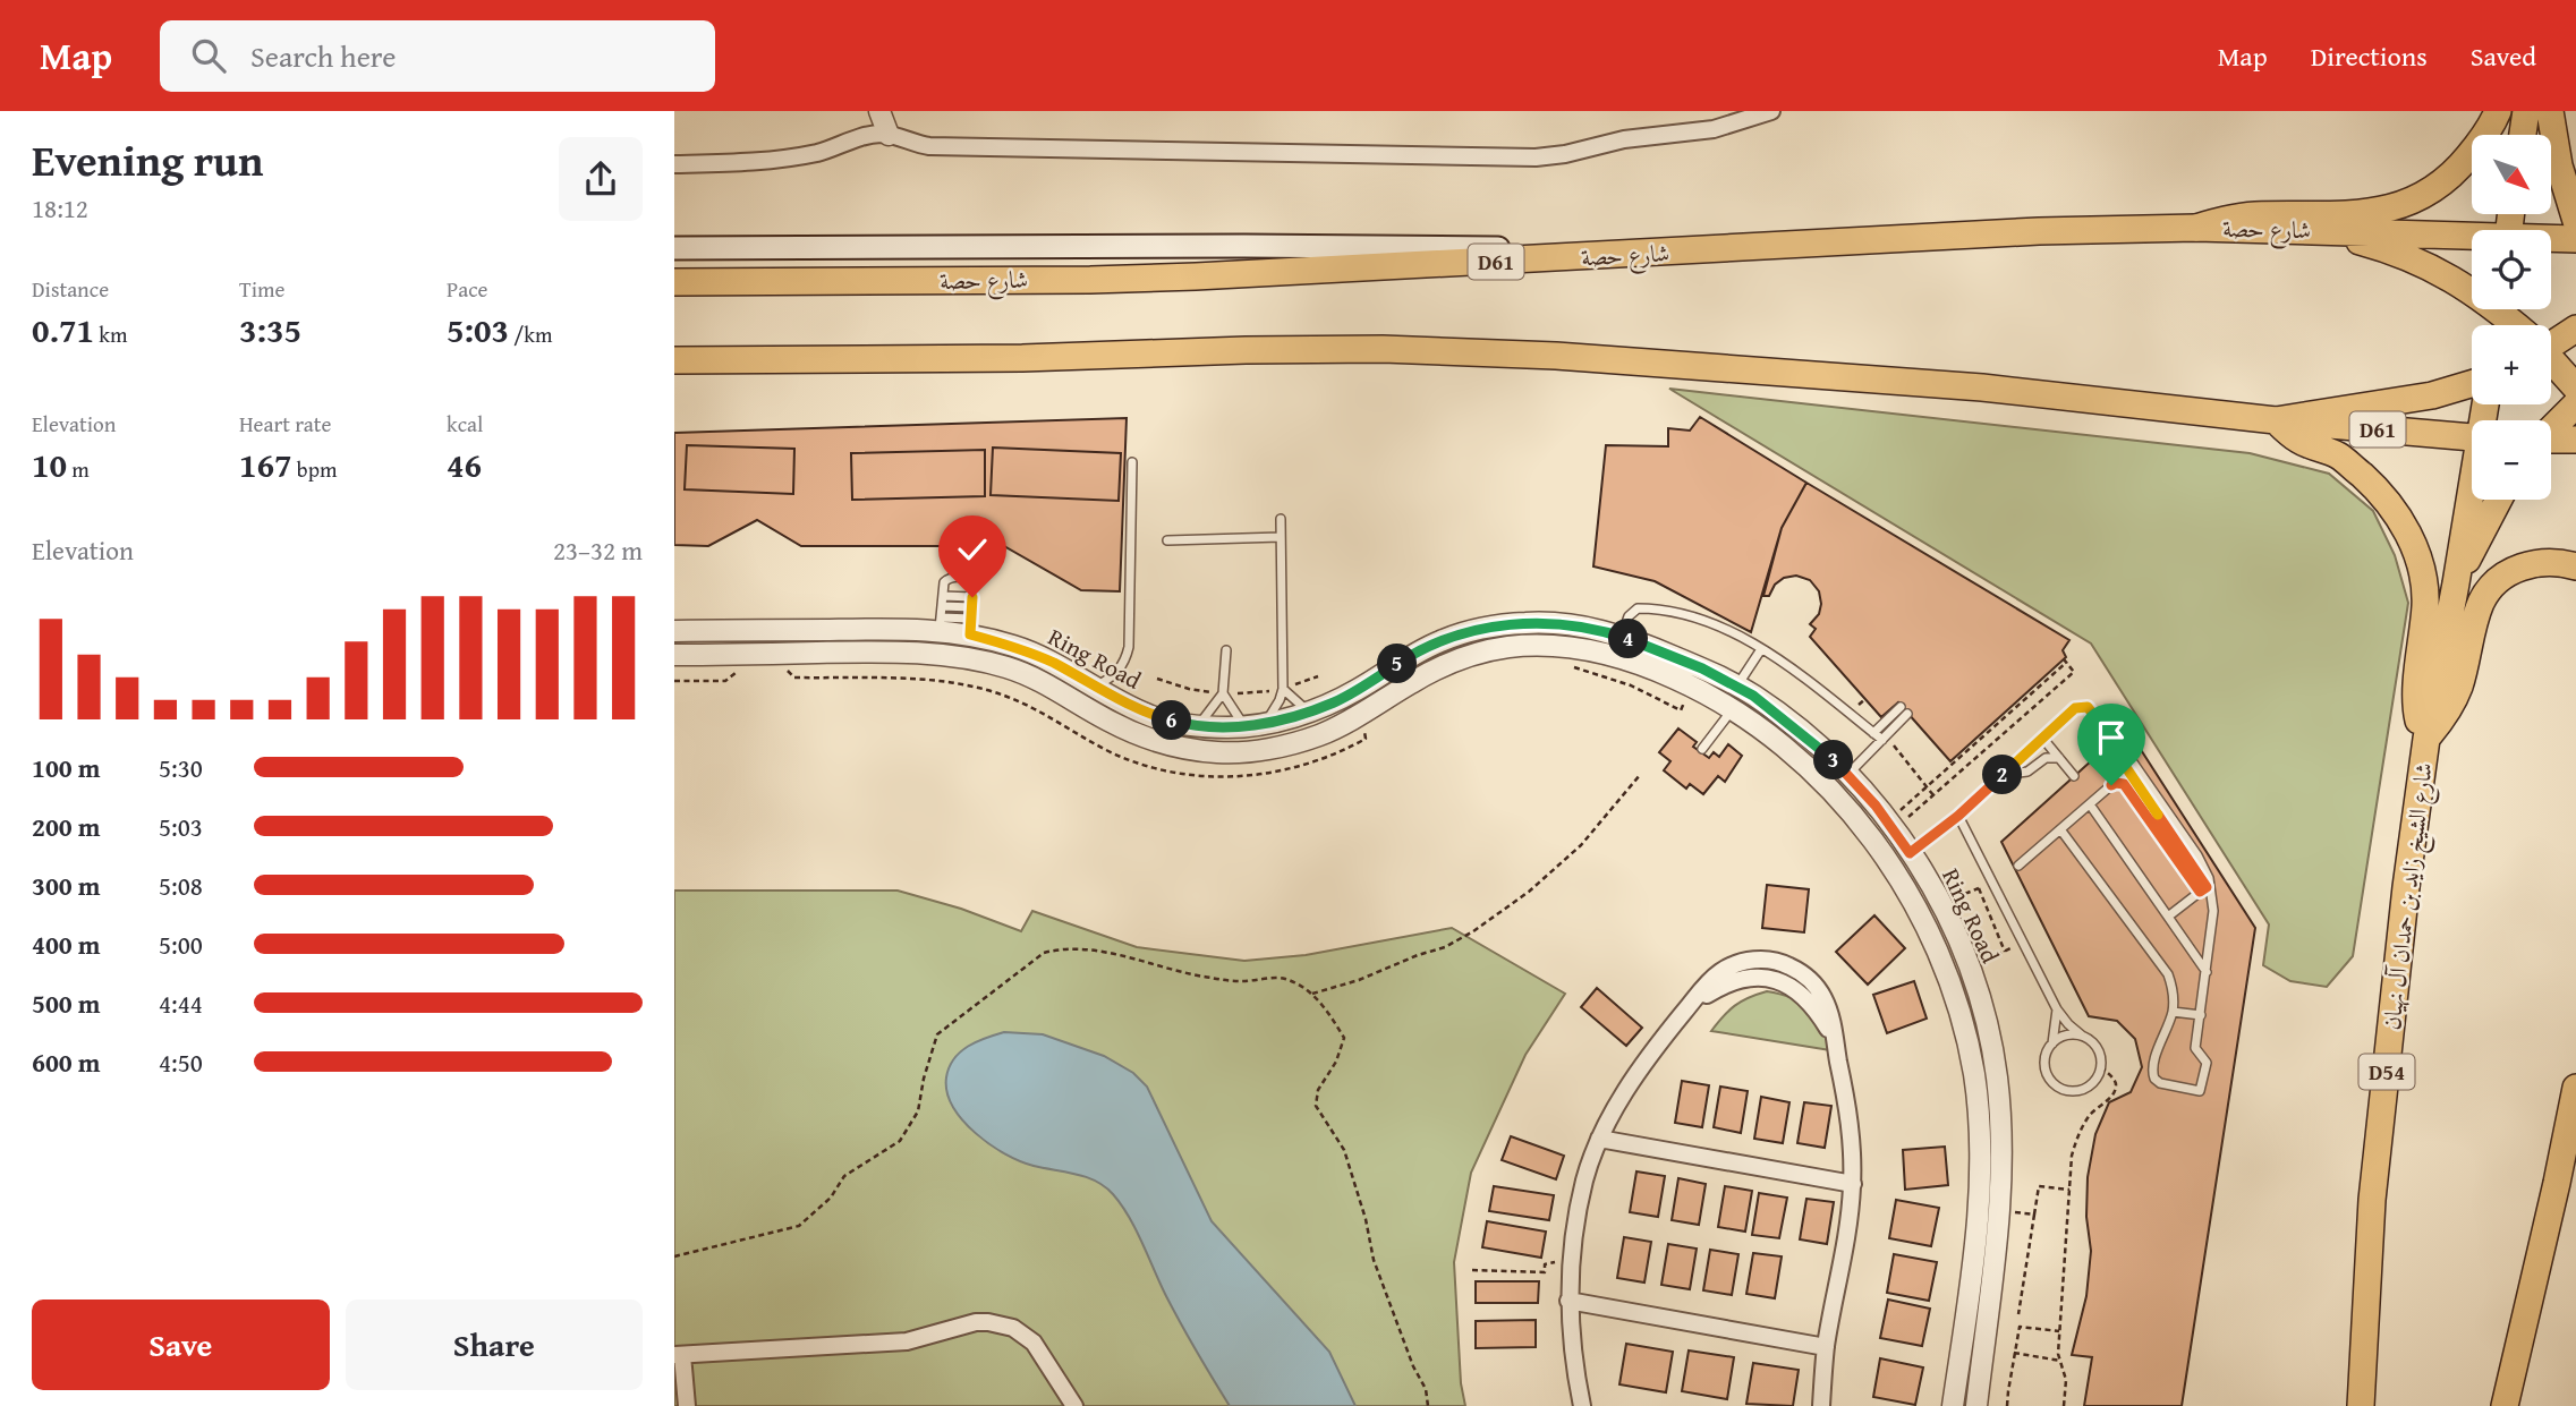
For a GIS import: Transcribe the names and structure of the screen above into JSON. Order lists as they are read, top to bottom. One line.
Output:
{"streets":{"main road":["شارع حصة","D61","شارع الشيخ زايد بن حمدان آل نهيان","D54"],"street":["Ring Road"]},"north":"bottom right","page":{"header":"Map","search":"Search here","nav":["Map","Directions","Saved"],"heading":["Evening run","18:12"],"map_buttons":["+","−"],"stats":[["Distance","0.71 km"],["Time","3:35"],["Pace","5:03 /km"],["Elevation","10 m"],["Heart rate","167 bpm"],["kcal","46"]],"chart":["Elevation","23–32 m"],"pins":["4","5","6","3","2"],"list":[{"name":"100 m","note":"5:30"},{"name":"200 m","note":"5:03"},{"name":"300 m","note":"5:08"},{"name":"400 m","note":"5:00"},{"name":"500 m","note":"4:44"},{"name":"600 m","note":"4:50"}],"buttons":["Save","Share"]}}
